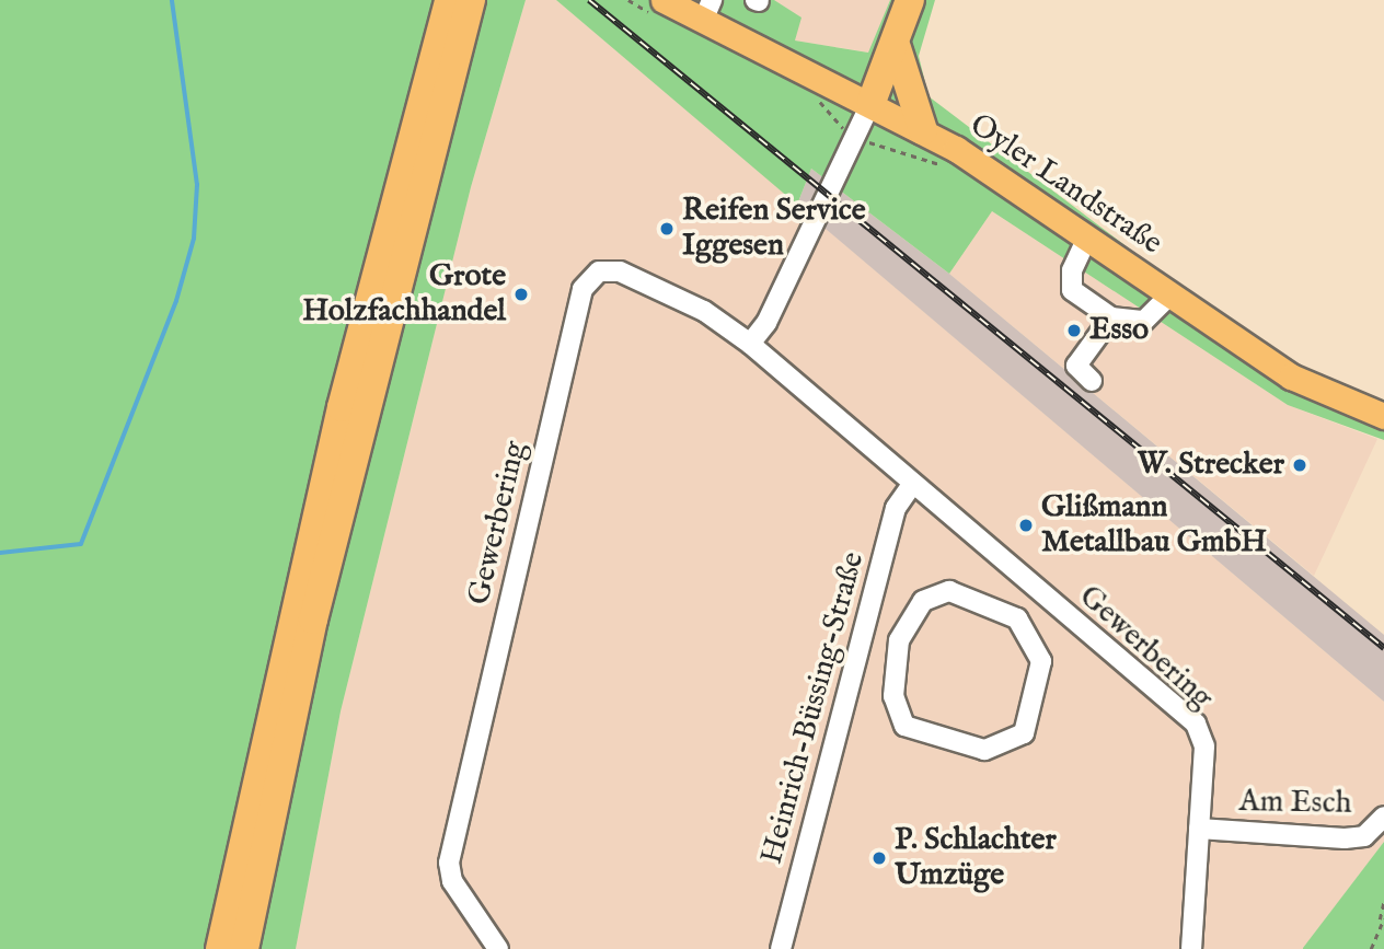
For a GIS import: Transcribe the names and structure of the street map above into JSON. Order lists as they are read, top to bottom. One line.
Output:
{"streets":{"main road":["Oyler Landstraße"],"street":["Gewerbering","Heinrich-Büssing-Straße","Am Esch"]},"crossings":[["Gewerbering","Heinrich-Büssing-Straße"],["Gewerbering","Am Esch"]],"places":["Reifen Service Iggesen","Grote Holzfachhandel","Esso","W. Strecker","Glißmann Metallbau GmbH","P. Schlachter Umzüge"]}
